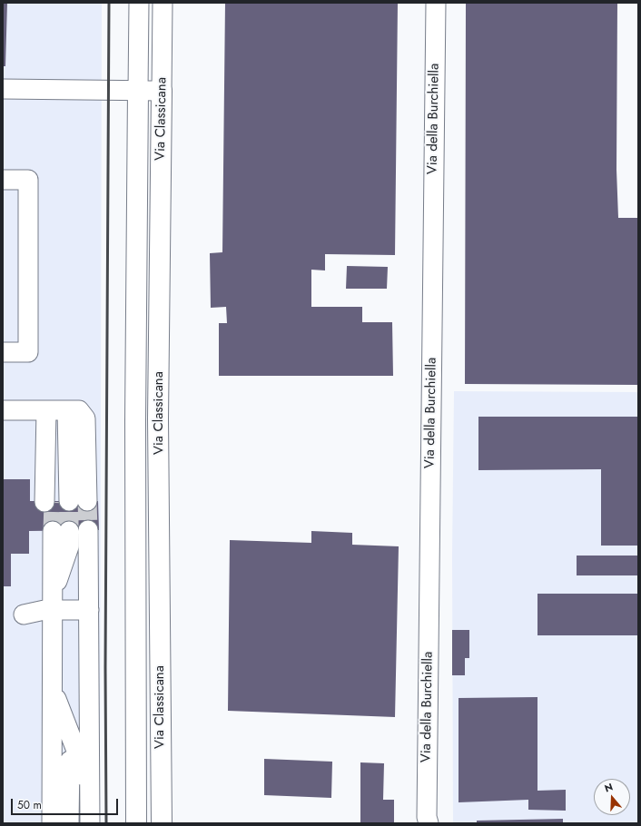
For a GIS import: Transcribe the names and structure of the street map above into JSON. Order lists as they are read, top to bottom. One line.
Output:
{"streets":{"highway":["Via Classicana"],"street":["Via della Burchiella"]},"scale_bar":"50 m","north":"top"}
